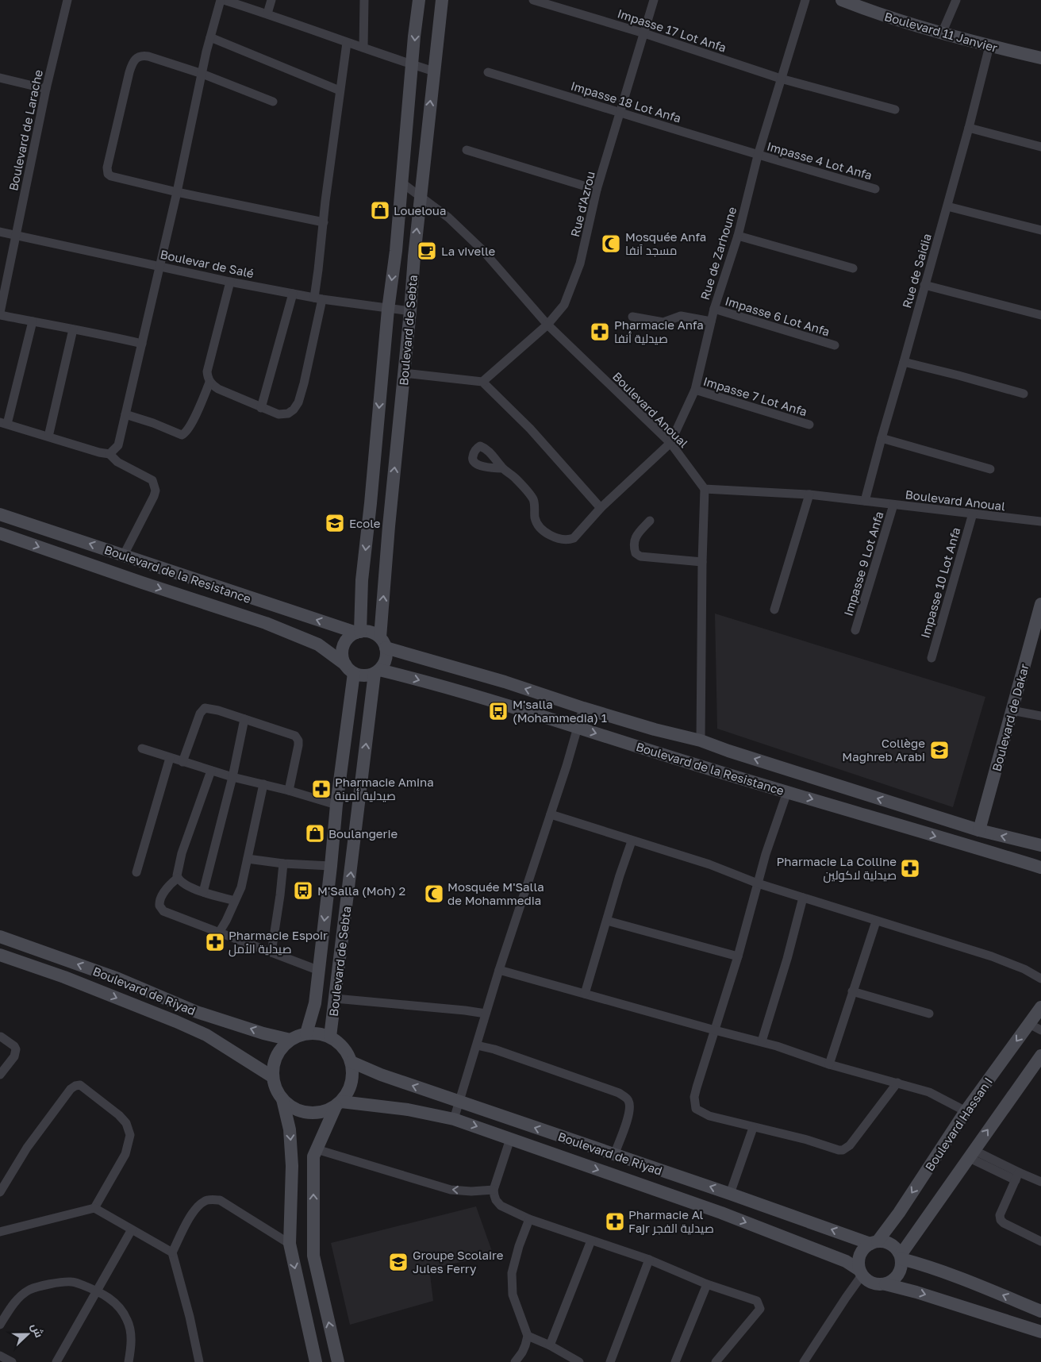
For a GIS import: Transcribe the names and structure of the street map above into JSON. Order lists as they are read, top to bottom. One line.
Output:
{"streets":{"main road":["Boulevard 11 Janvier","Boulevard de Sebta","Boulevard de la Resistance","Boulevard de Dakar","Boulevard de Riyad","Boulevard Hassan I"],"street":["Impasse 17 Lot Anfa","Impasse 18 Lot Anfa","Boulevard de Larache","Impasse 4 Lot Anfa","Rue d'Azrou","Rue de Zarhoune","Boulevar de Salé","Rue de Saidia","Impasse 6 Lot Anfa","Impasse 7 Lot Anfa","Boulevard Anoual","Impasse 9 Lot Anfa","Impasse 10 Lot Anfa"]},"crossings":[["Impasse 17 Lot Anfa","Rue d'Azrou"],["Impasse 17 Lot Anfa","Rue de Zarhoune"],["Boulevard 11 Janvier","Rue de Saidia"],["Impasse 18 Lot Anfa","Impasse 4 Lot Anfa"],["Impasse 18 Lot Anfa","Rue d'Azrou"],["Impasse 18 Lot Anfa","Rue de Zarhoune"],["Boulevard de Larache","Boulevar de Salé"],["Impasse 4 Lot Anfa","Rue de Zarhoune"],["Rue d'Azrou","Boulevard Anoual"],["Rue de Zarhoune","Impasse 6 Lot Anfa"],["Rue de Zarhoune","Impasse 7 Lot Anfa"],["Rue de Zarhoune","Boulevard Anoual"],["Boulevar de Salé","Boulevard de Sebta"],["Rue de Saidia","Boulevard Anoual"],["Boulevard de Sebta","Boulevard Anoual"],["Boulevard de Sebta","Boulevard de la Resistance"],["Boulevard de Sebta","Boulevard de Riyad"],["Boulevard Anoual","Impasse 9 Lot Anfa"],["Boulevard Anoual","Impasse 10 Lot Anfa"],["Boulevard de la Resistance","Boulevard de Dakar"],["Boulevard de Riyad","Boulevard Hassan I"]],"places":{"shop":["Loueloua","Boulangerie"],"mosque":["Mosquée Anfa مسجد آنفا","Mosquée M'Salla de Mohammedia"],"cafe":["La vivelle"],"pharmacy":["Pharmacie Anfa صيدلية أنفا","Pharmacie Amina صيدلية أمينة","Pharmacie La Colline صيدلية لاكولين","Pharmacie Espoir صيدلية الأمل","Pharmacie Al Fajr صيدلية الفجر"],"school or university":["Ecole","Collège Maghreb Arabi","Groupe Scolaire Jules Ferry"],"bus stop":["M'salla (Mohammedia) 1","M'Salla (Moh) 2"]},"north":"right"}
